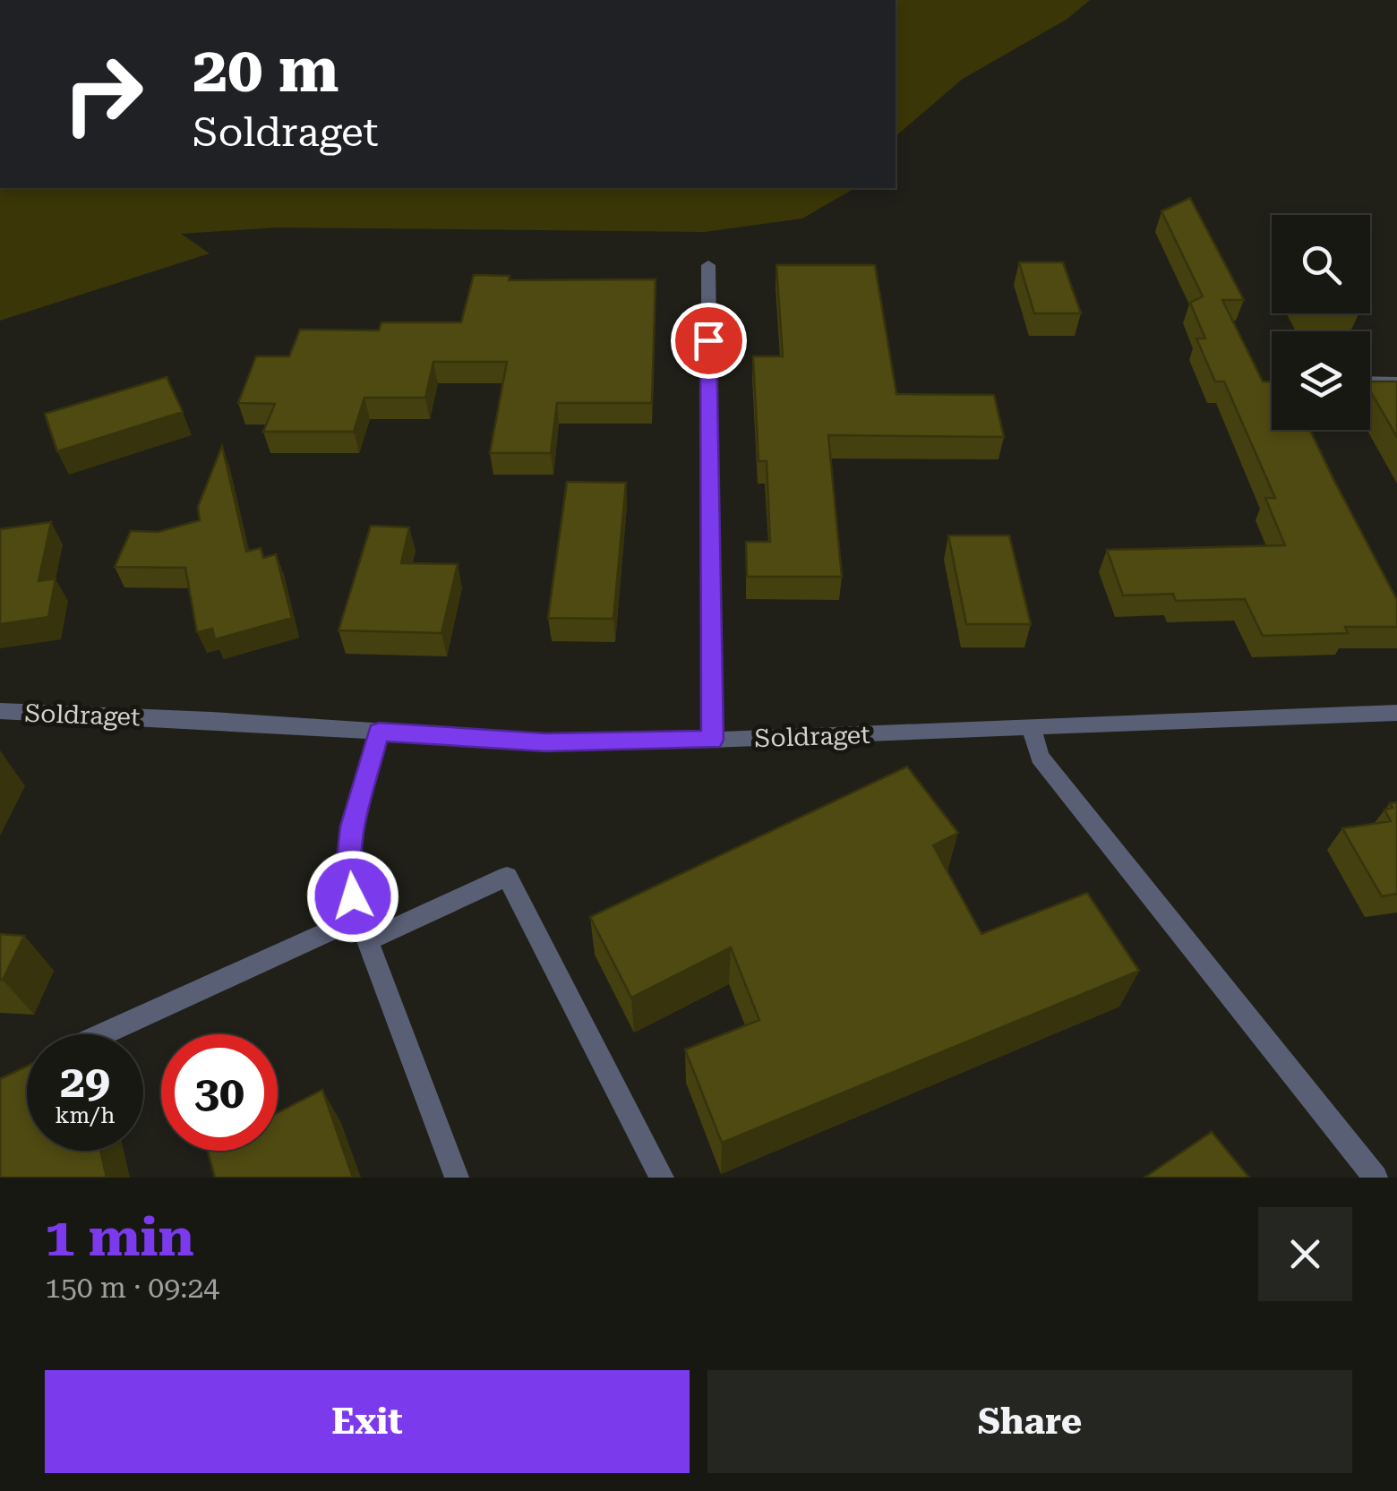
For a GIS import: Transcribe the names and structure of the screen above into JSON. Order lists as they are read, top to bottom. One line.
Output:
{"streets":{"street":["Soldraget"]},"page":{"turn":["20 m","Soldraget"],"speed":"29 km/h","limit":"30","heading":["1 min","150 m · 09:24"],"buttons":["Exit","Share"]}}
